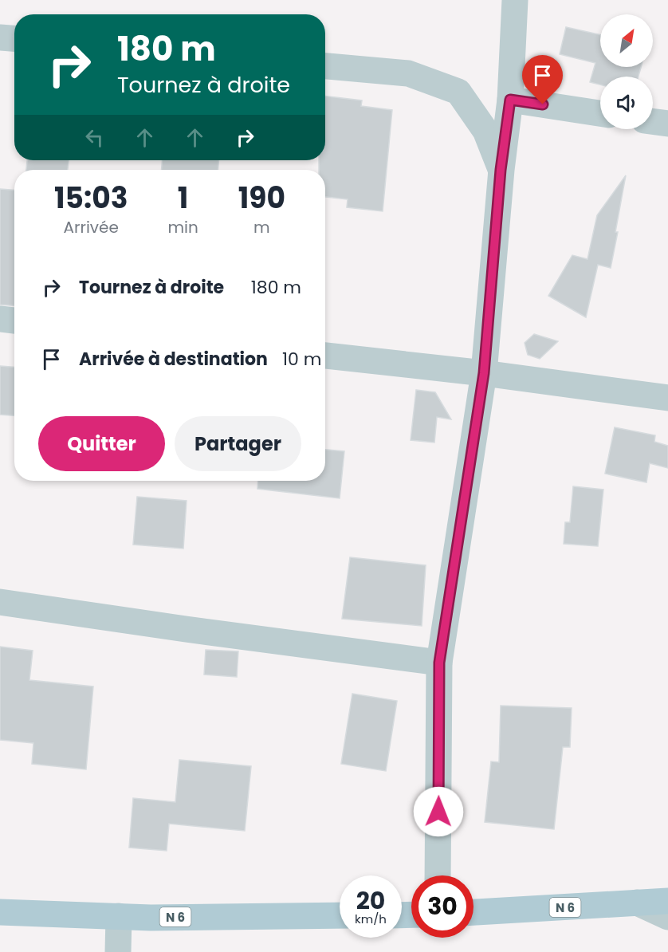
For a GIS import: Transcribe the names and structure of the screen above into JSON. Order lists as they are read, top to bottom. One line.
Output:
{"streets":{"main road":["N 6"]},"north":"top right","page":{"turn":["180 m","Tournez à droite"],"eta":["15:03","Arrivée","1","min","190","m"],"list":[{"name":"Tournez à droite","value":"180 m"},{"name":"Arrivée à destination","value":"10 m"}],"buttons":["Quitter","Partager"],"speed":"20 km/h","limit":"30"}}
